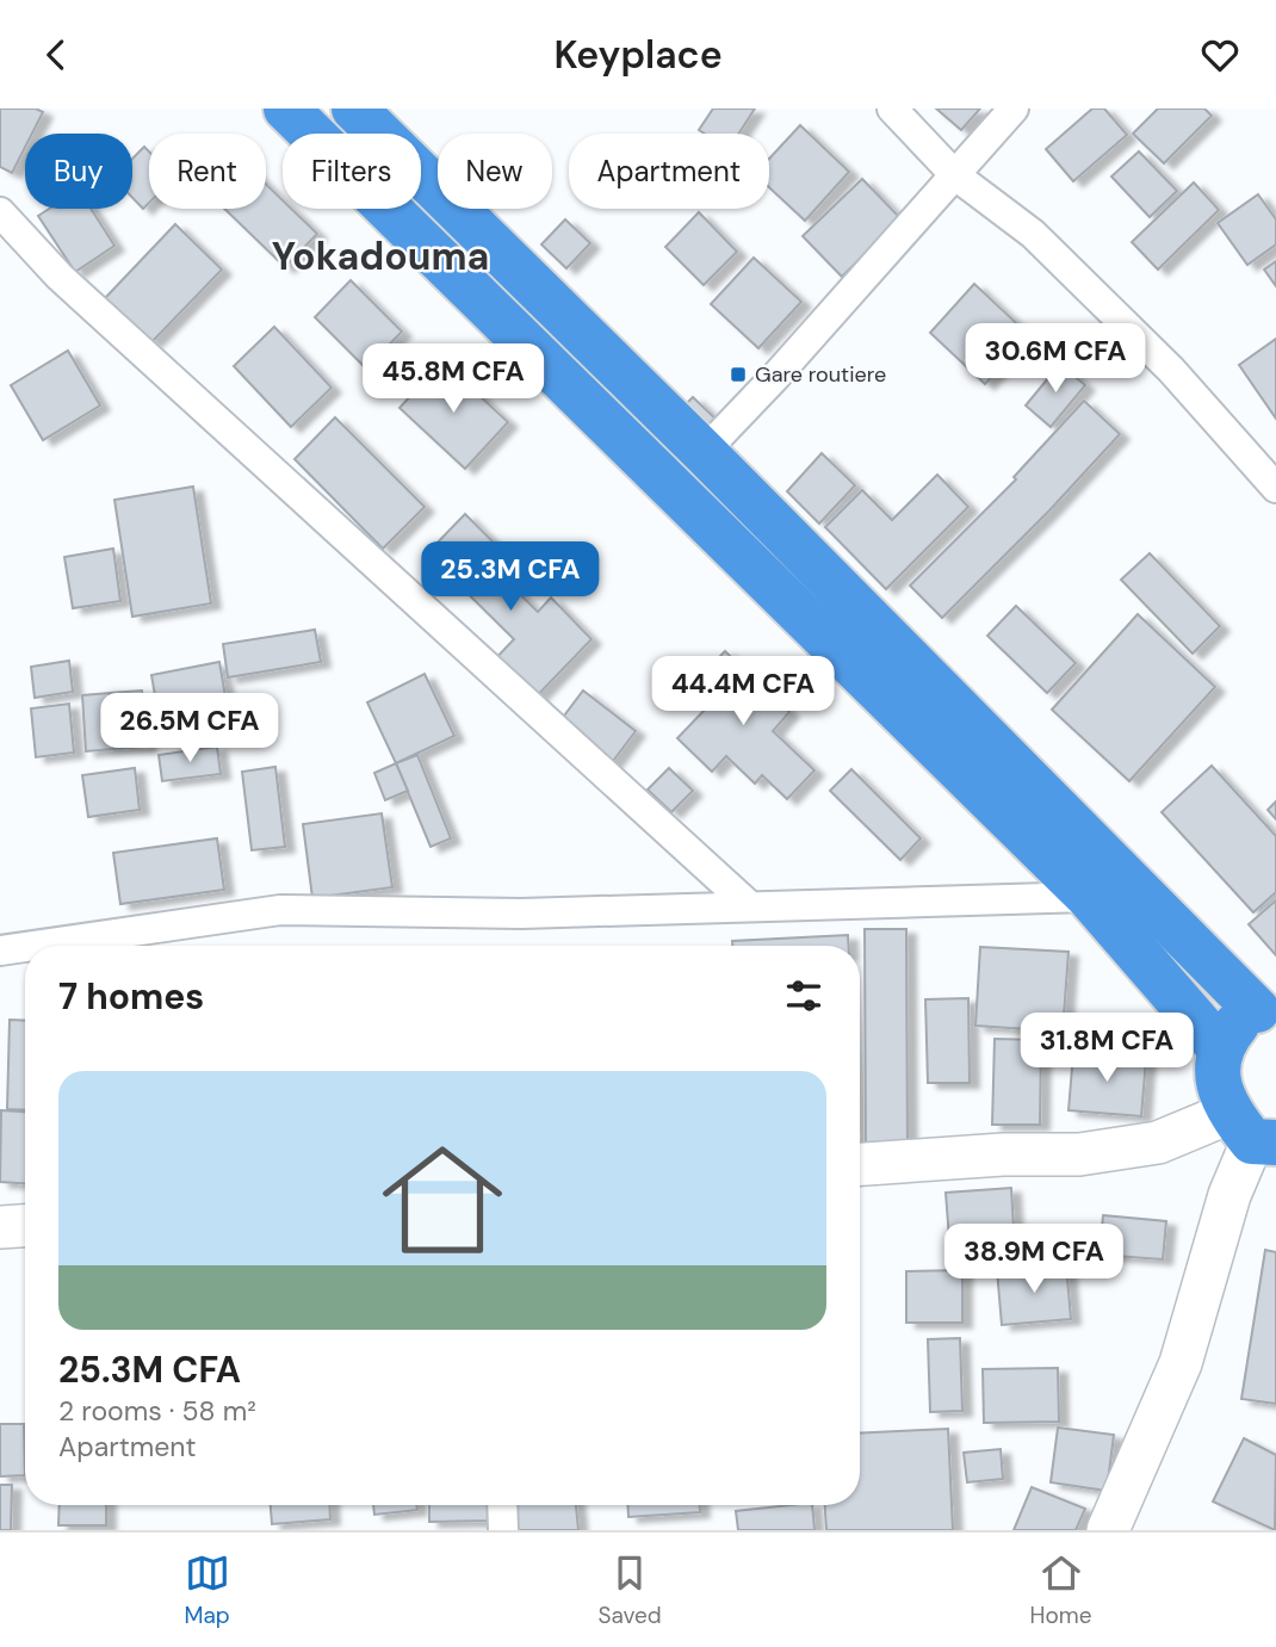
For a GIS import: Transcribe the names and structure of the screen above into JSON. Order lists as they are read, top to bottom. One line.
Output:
{"districts":["Yokadouma"],"places":{"transit":["Gare routiere"]},"page":{"header":"Keyplace","chip":["Buy","Rent","Filters","New","Apartment"],"price":["30.6M CFA","45.8M CFA","25.3M CFA","44.4M CFA","26.5M CFA","31.8M CFA","38.9M CFA"],"heading":"7 homes","list":[{"name":"25.3M CFA","note":"2 rooms · 58 m² · Apartment"}],"tabs":["Map","Saved","Home"]}}
